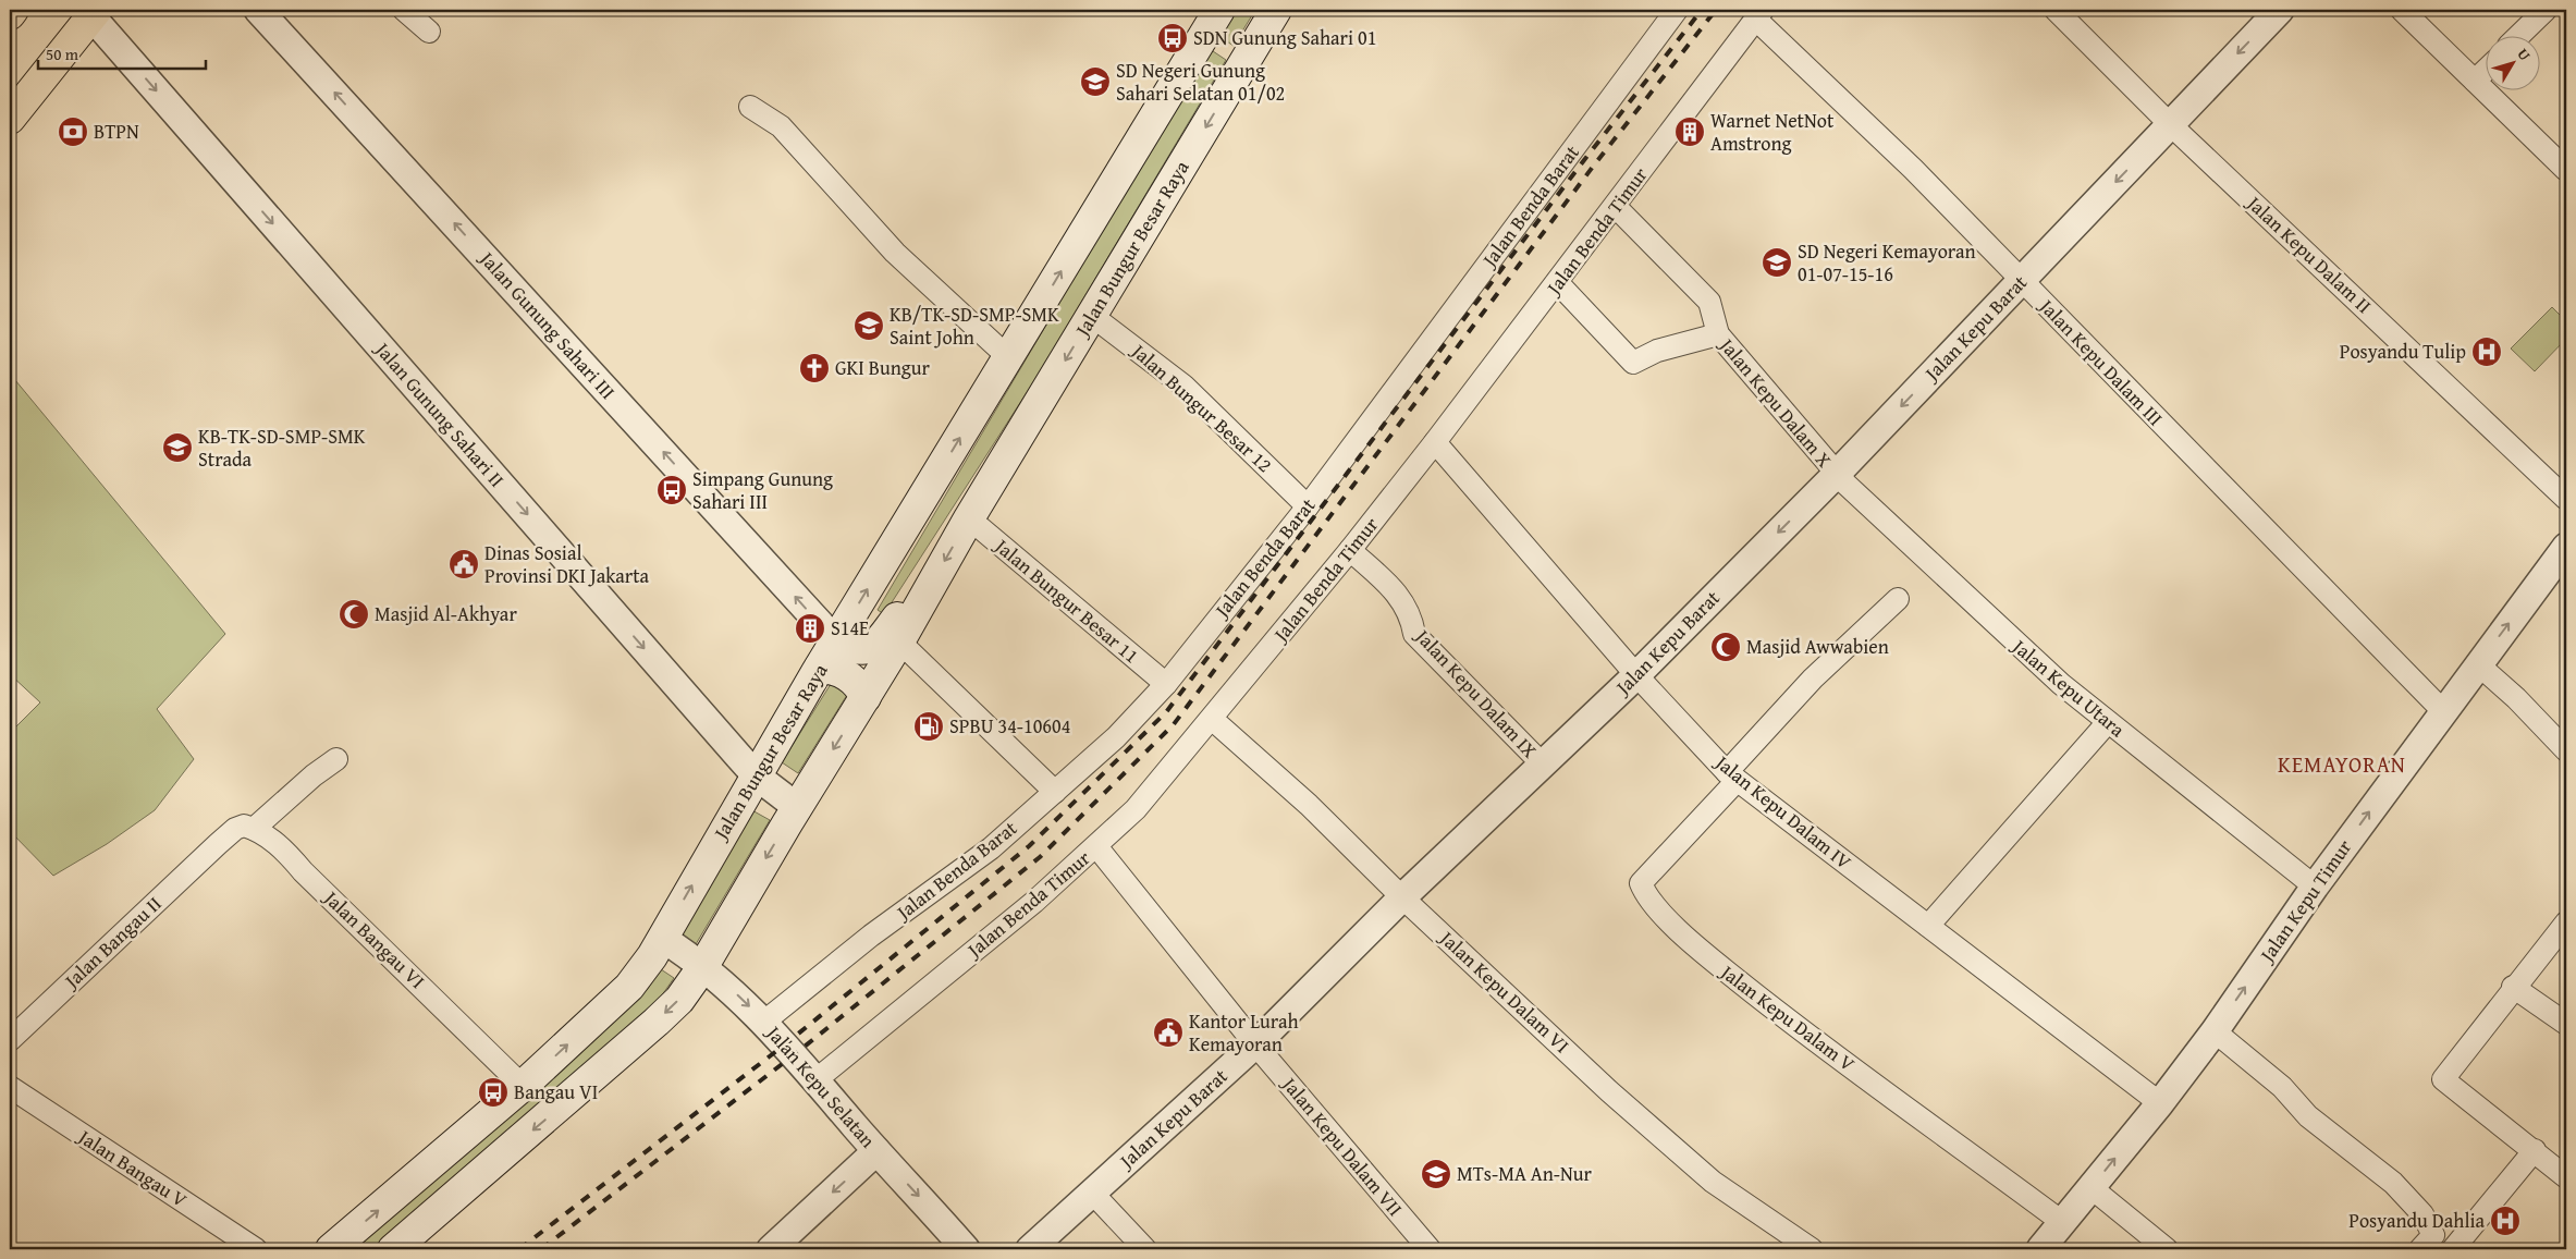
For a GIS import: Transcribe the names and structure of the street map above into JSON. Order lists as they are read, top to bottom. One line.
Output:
{"streets":{"main road":["Jalan Bungur Besar Raya"],"street":["Jalan Benda Barat","Jalan Benda Timur","Jalan Kepu Dalam II","Jalan Gunung Sahari III","Jalan Kepu Barat","Jalan Kepu Dalam III","Jalan Kepu Dalam X","Jalan Bungur Besar 12","Jalan Gunung Sahari II","Jalan Bungur Besar 11","Jalan Kepu Utara","Jalan Kepu Dalam IX","Jalan Kepu Dalam IV","Jalan Kepu Timur","Jalan Bangau VI","Jalan Bangau II","Jalan Kepu Dalam VI","Jalan Kepu Dalam V","Jalan Kepu Selatan","Jalan Kepu Dalam VII","Jalan Bangau V"]},"crossings":[["Jalan Benda Barat","Jalan Bungur Besar 12"],["Jalan Benda Barat","Jalan Bungur Besar 11"],["Jalan Benda Barat","Jalan Kepu Selatan"],["Jalan Benda Timur","Jalan Kepu Dalam III"],["Jalan Benda Timur","Jalan Kepu Dalam X"],["Jalan Benda Timur","Jalan Kepu Dalam IX"],["Jalan Benda Timur","Jalan Kepu Dalam IV"],["Jalan Benda Timur","Jalan Kepu Dalam VI"],["Jalan Benda Timur","Jalan Kepu Selatan"],["Jalan Bungur Besar Raya","Jalan Gunung Sahari III"],["Jalan Bungur Besar Raya","Jalan Bungur Besar 12"],["Jalan Bungur Besar Raya","Jalan Gunung Sahari II"],["Jalan Bungur Besar Raya","Jalan Bungur Besar 11"],["Jalan Bungur Besar Raya","Jalan Bangau VI"],["Jalan Bungur Besar Raya","Jalan Kepu Selatan"],["Jalan Kepu Dalam II","Jalan Kepu Barat"],["Jalan Kepu Barat","Jalan Kepu Dalam III"],["Jalan Kepu Barat","Jalan Kepu Dalam X"],["Jalan Kepu Barat","Jalan Kepu Utara"],["Jalan Kepu Barat","Jalan Kepu Dalam IX"],["Jalan Kepu Barat","Jalan Kepu Dalam IV"],["Jalan Kepu Barat","Jalan Kepu Dalam VI"],["Jalan Kepu Barat","Jalan Kepu Dalam VII"],["Jalan Kepu Dalam III","Jalan Kepu Timur"],["Jalan Kepu Dalam X","Jalan Kepu Utara"],["Jalan Kepu Utara","Jalan Kepu Timur"],["Jalan Kepu Dalam IV","Jalan Kepu Timur"],["Jalan Kepu Dalam IV","Jalan Kepu Dalam V"],["Jalan Kepu Timur","Jalan Kepu Dalam V"],["Jalan Bangau VI","Jalan Bangau II"]],"one_way":["Jalan Gunung Sahari III","Jalan Kepu Barat","Jalan Gunung Sahari II","Jalan Kepu Timur","Jalan Kepu Selatan"],"districts":["KEMAYORAN"],"places":{"bus stop":["SDN Gunung Sahari 01","Simpang Gunung Sahari III","Bangau VI"],"school or university":["SD Negeri Gunung Sahari Selatan 01/02","SD Negeri Kemayoran 01-07-15-16","KB/TK-SD-SMP-SMK Saint John","KB-TK-SD-SMP-SMK Strada","MTs-MA An-Nur"],"bank":["BTPN"],"building":["Warnet NetNot Amstrong","S14E"],"hospital":["Posyandu Tulip","Posyandu Dahlia"],"church":["GKI Bungur"],"public building":["Dinas Sosial Provinsi DKI Jakarta","Kantor Lurah Kemayoran"],"mosque":["Masjid Al-Akhyar","Masjid Awwabien"],"fuel station":["SPBU 34-10604"]},"scale_bar":"50 m","north":"top right"}
